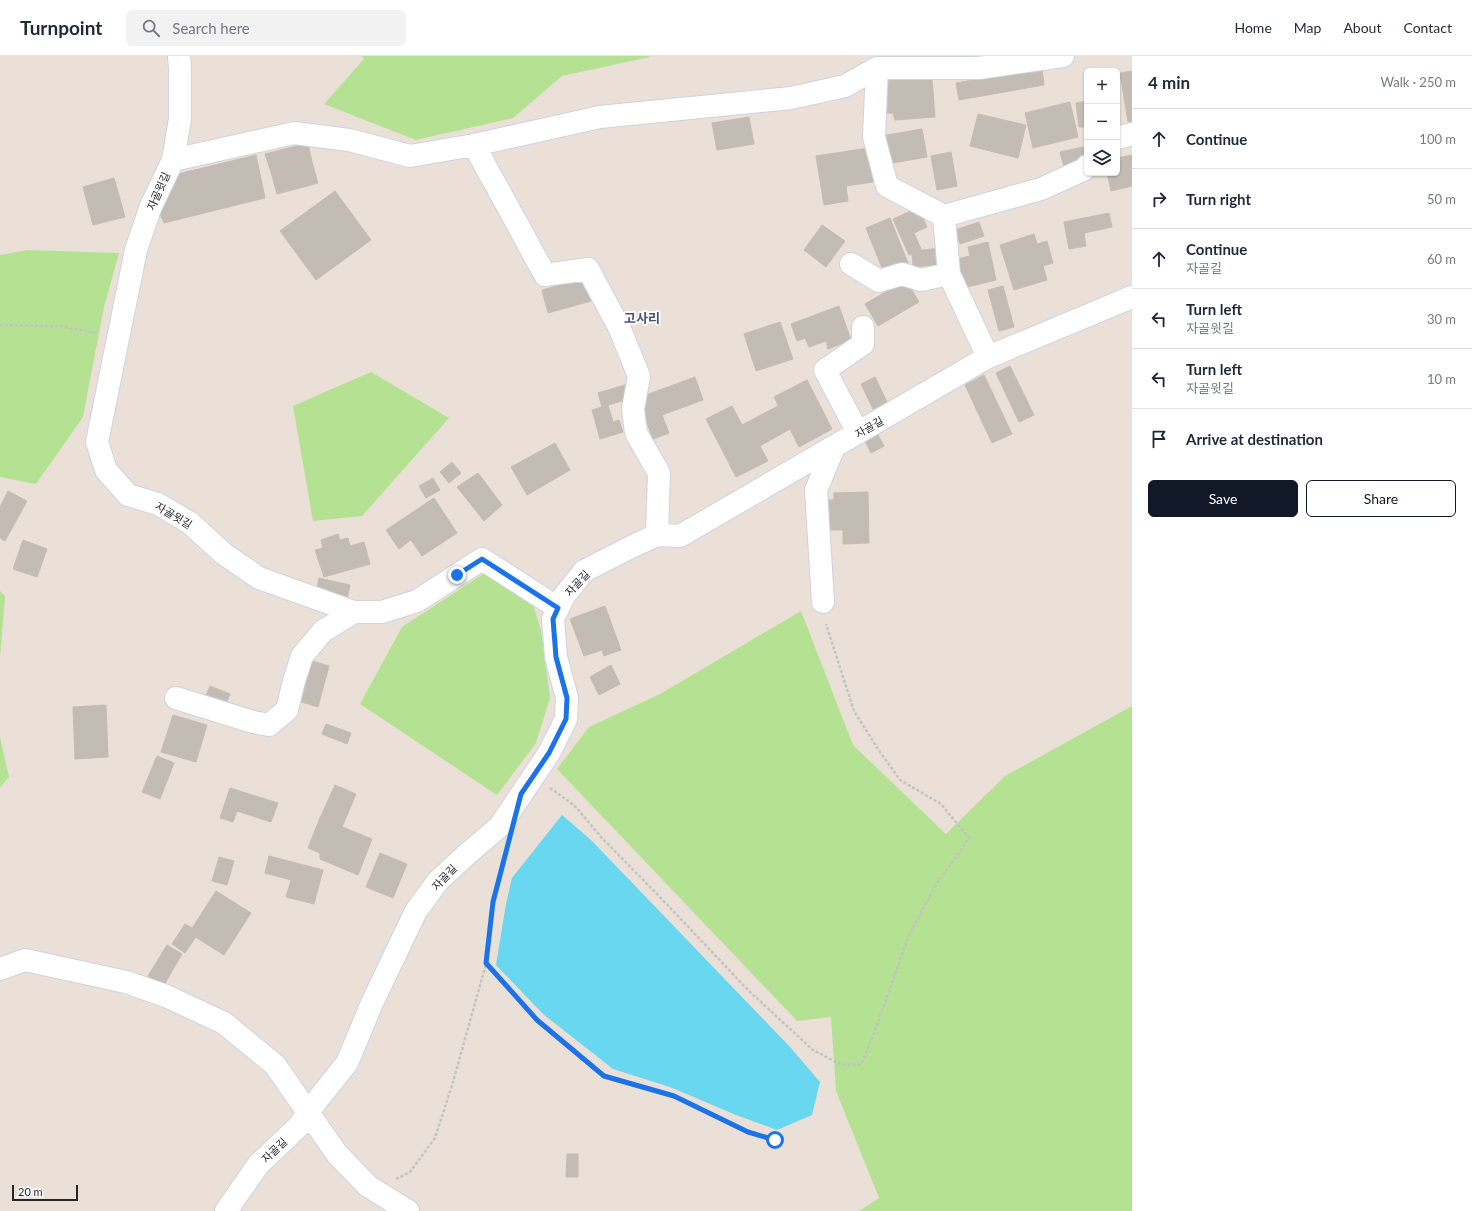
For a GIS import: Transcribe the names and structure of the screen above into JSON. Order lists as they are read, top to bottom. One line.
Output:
{"streets":{"street":["자골윗길","자골길"]},"crossings":[["자골윗길","자골길"]],"districts":["고사리"],"scale_bar":"20 m","page":{"header":"Turnpoint","search":"Search here","nav":["Home","Map","About","Contact"],"heading":["4 min","Walk · 250 m"],"map_buttons":["+","−"],"list":[["Continue","100 m"],["Turn right","50 m"],["Continue","자골길","60 m"],["Turn left","자골윗길","30 m"],["Turn left","자골윗길","10 m"],"Arrive at destination"],"buttons":["Save","Share"],"scale":"20 m"}}
